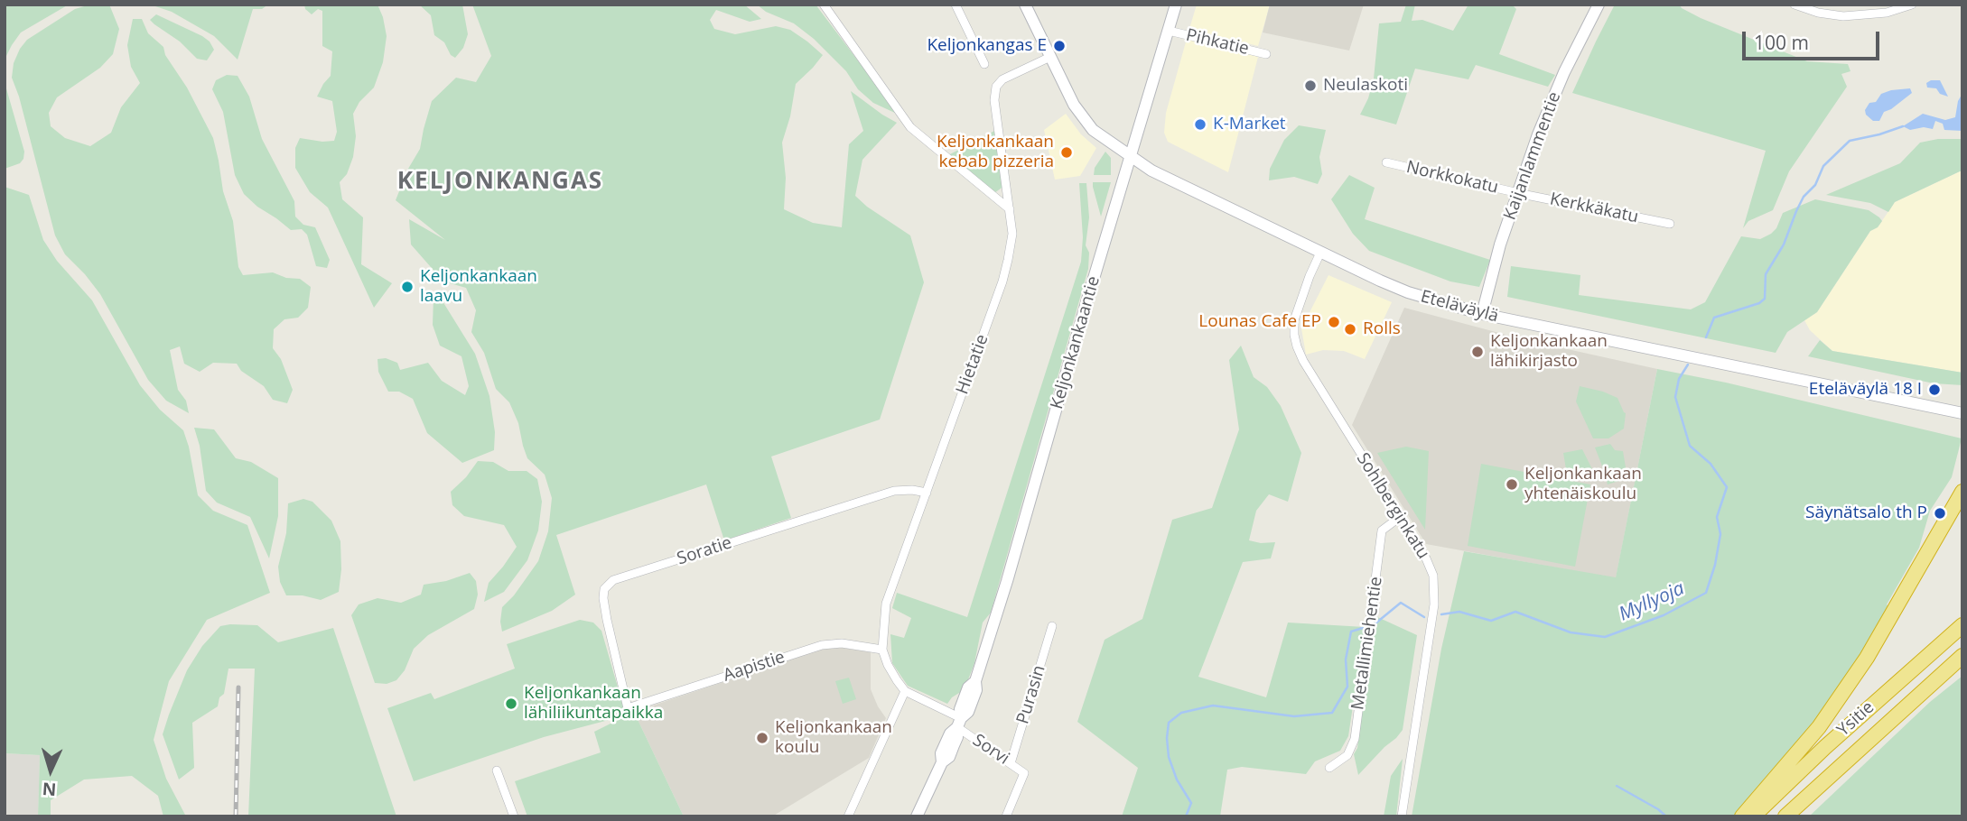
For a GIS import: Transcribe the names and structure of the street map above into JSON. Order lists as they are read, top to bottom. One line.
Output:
{"streets":{"highway":["Ysitie"],"main road":["Kaijanlammentie","Eteläväylä","Keljonkankaantie"],"street":["Pihkatie","Norkkokatu","Kerkkäkatu","Hietatie","Sohlberginkatu","Soratie","Metallimiehentie","Aapistie","Purasin","Sorvi"]},"crossings":[["Pihkatie","Keljonkankaantie"],["Kaijanlammentie","Norkkokatu"],["Kaijanlammentie","Kerkkäkatu"],["Kaijanlammentie","Eteläväylä"],["Norkkokatu","Kerkkäkatu"],["Eteläväylä","Keljonkankaantie"],["Eteläväylä","Hietatie"],["Eteläväylä","Sohlberginkatu"],["Keljonkankaantie","Sorvi"],["Hietatie","Soratie"],["Hietatie","Aapistie"],["Sohlberginkatu","Metallimiehentie"],["Soratie","Aapistie"],["Purasin","Sorvi"]],"districts":["KELJONKANGAS"],"water":["Myllyoja"],"places":["Keljonkangas E","Neulaskoti","K-Market","Keljonkankaan kebab pizzeria","Keljonkankaan laavu","Lounas Cafe EP","Rolls","Keljonkankaan lähikirjasto","Eteläväylä 18 I","Keljonkankaan yhtenäiskoulu","Säynätsalo th P","Keljonkankaan lähiliikuntapaikka","Keljonkankaan koulu"],"scale_bar":"100 m","north":"bottom"}
